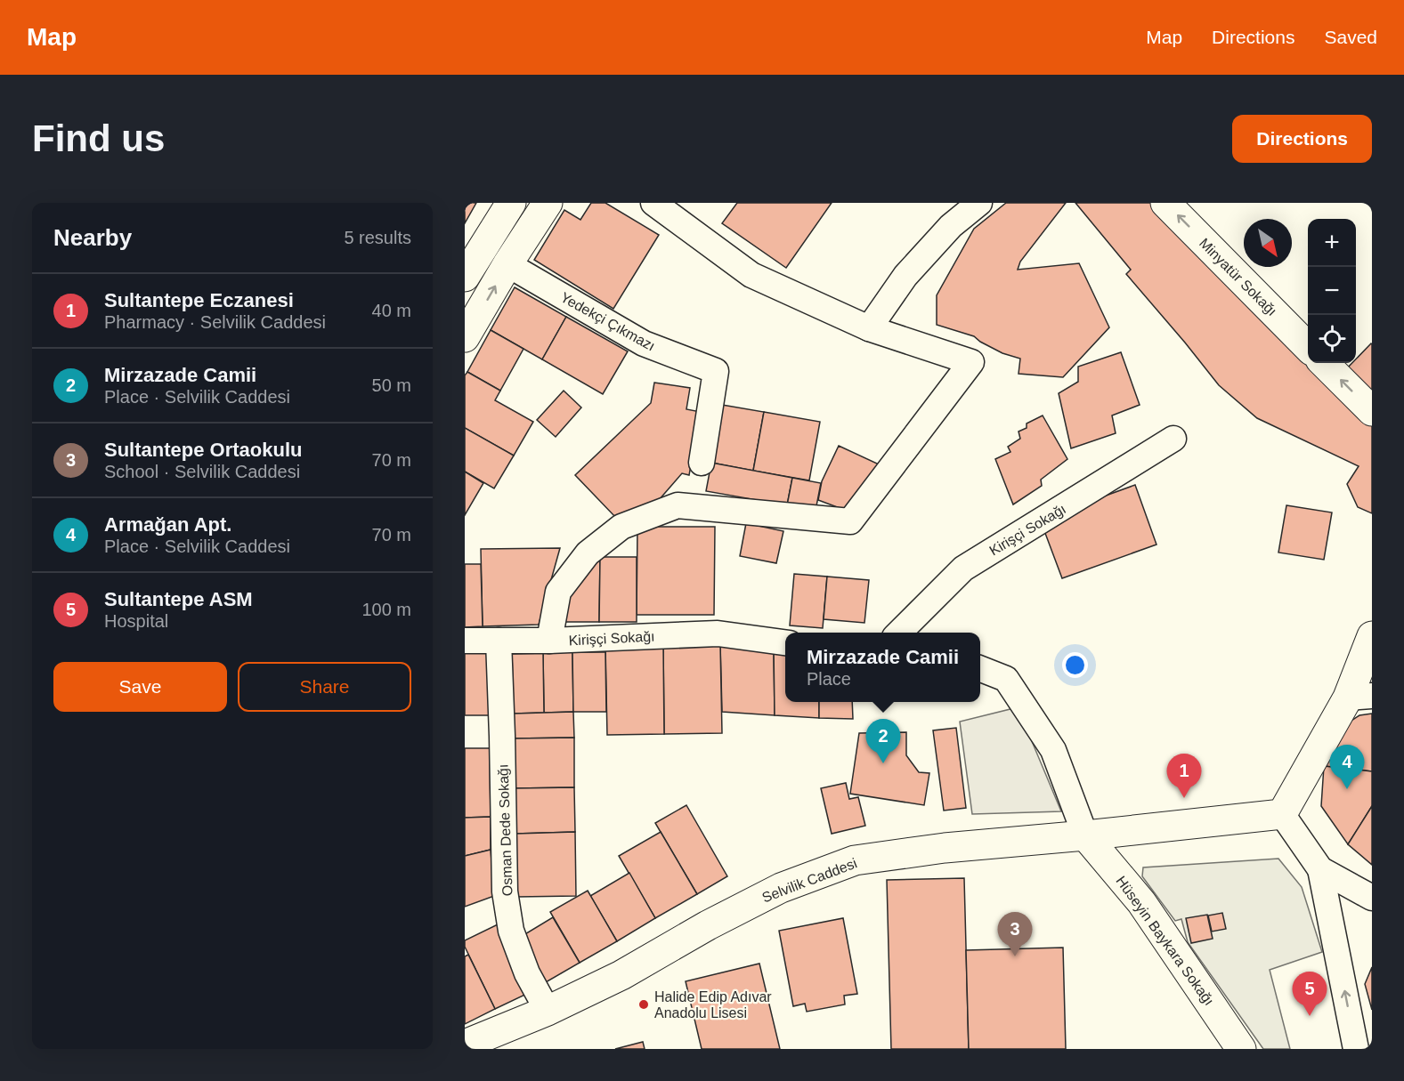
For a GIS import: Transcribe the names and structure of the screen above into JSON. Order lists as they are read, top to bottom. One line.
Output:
{"streets":{"street":["Minyatür Sokağı","Yedekçi Çıkmazı","Kirişçi Sokağı","Osman Dede Sokağı","Selvilik Caddesi","Hüseyin Baykara Sokağı"]},"crossings":[["Kirişçi Sokağı","Osman Dede Sokağı"],["Osman Dede Sokağı","Selvilik Caddesi"],["Selvilik Caddesi","Hüseyin Baykara Sokağı"]],"one_way":["Minyatür Sokağı"],"places":["Halide Edip Adıvar Anadolu Lisesi"],"north":"bottom right","page":{"header":"Map","nav":["Map","Directions","Saved"],"buttons":["Directions",["Save","Share"]],"title":"Find us","heading":["Nearby","5 results"],"map_buttons":["+","−"],"list":[{"mark":"1","name":"Sultantepe Eczanesi","note":"Pharmacy · Selvilik Caddesi","value":"40 m"},{"mark":"2","name":"Mirzazade Camii","note":"Place · Selvilik Caddesi","value":"50 m"},{"mark":"3","name":"Sultantepe Ortaokulu","note":"School · Selvilik Caddesi","value":"70 m"},{"mark":"4","name":"Armağan Apt.","note":"Place · Selvilik Caddesi","value":"70 m"},{"mark":"5","name":"Sultantepe ASM","note":"Hospital","value":"100 m"}],"popup":["Mirzazade Camii","Place"],"pins":["2","4","1","3","5"]}}
